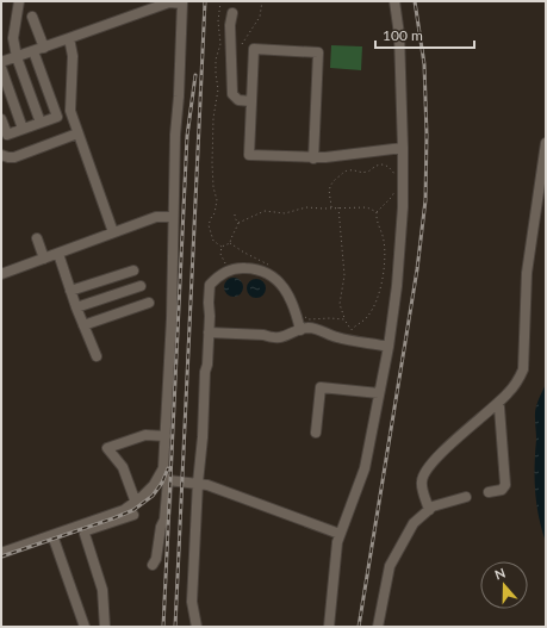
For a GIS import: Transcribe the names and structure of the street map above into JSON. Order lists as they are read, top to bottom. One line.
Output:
{"scale_bar":"100 m","north":"top"}
